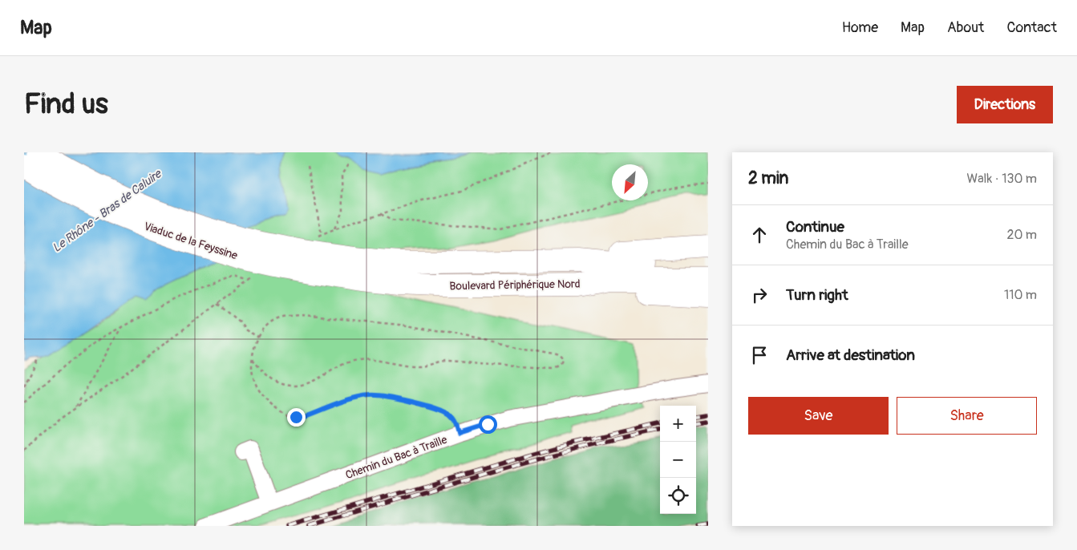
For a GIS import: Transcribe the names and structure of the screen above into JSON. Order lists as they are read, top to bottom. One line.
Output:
{"streets":{"highway":["Viaduc de la Feyssine","Boulevard Périphérique Nord"],"street":["Chemin du Bac à Traille"]},"crossings":[["Viaduc de la Feyssine","Boulevard Périphérique Nord"]],"water":["Le Rhône - Bras de Caluire"],"north":"bottom left","page":{"header":"Map","nav":["Home","Map","About","Contact"],"buttons":["Directions",["Save","Share"]],"title":"Find us","heading":["2 min","Walk · 130 m"],"list":[["Continue","Chemin du Bac à Traille","20 m"],["Turn right","110 m"],"Arrive at destination"],"map_buttons":["+","−"]}}
